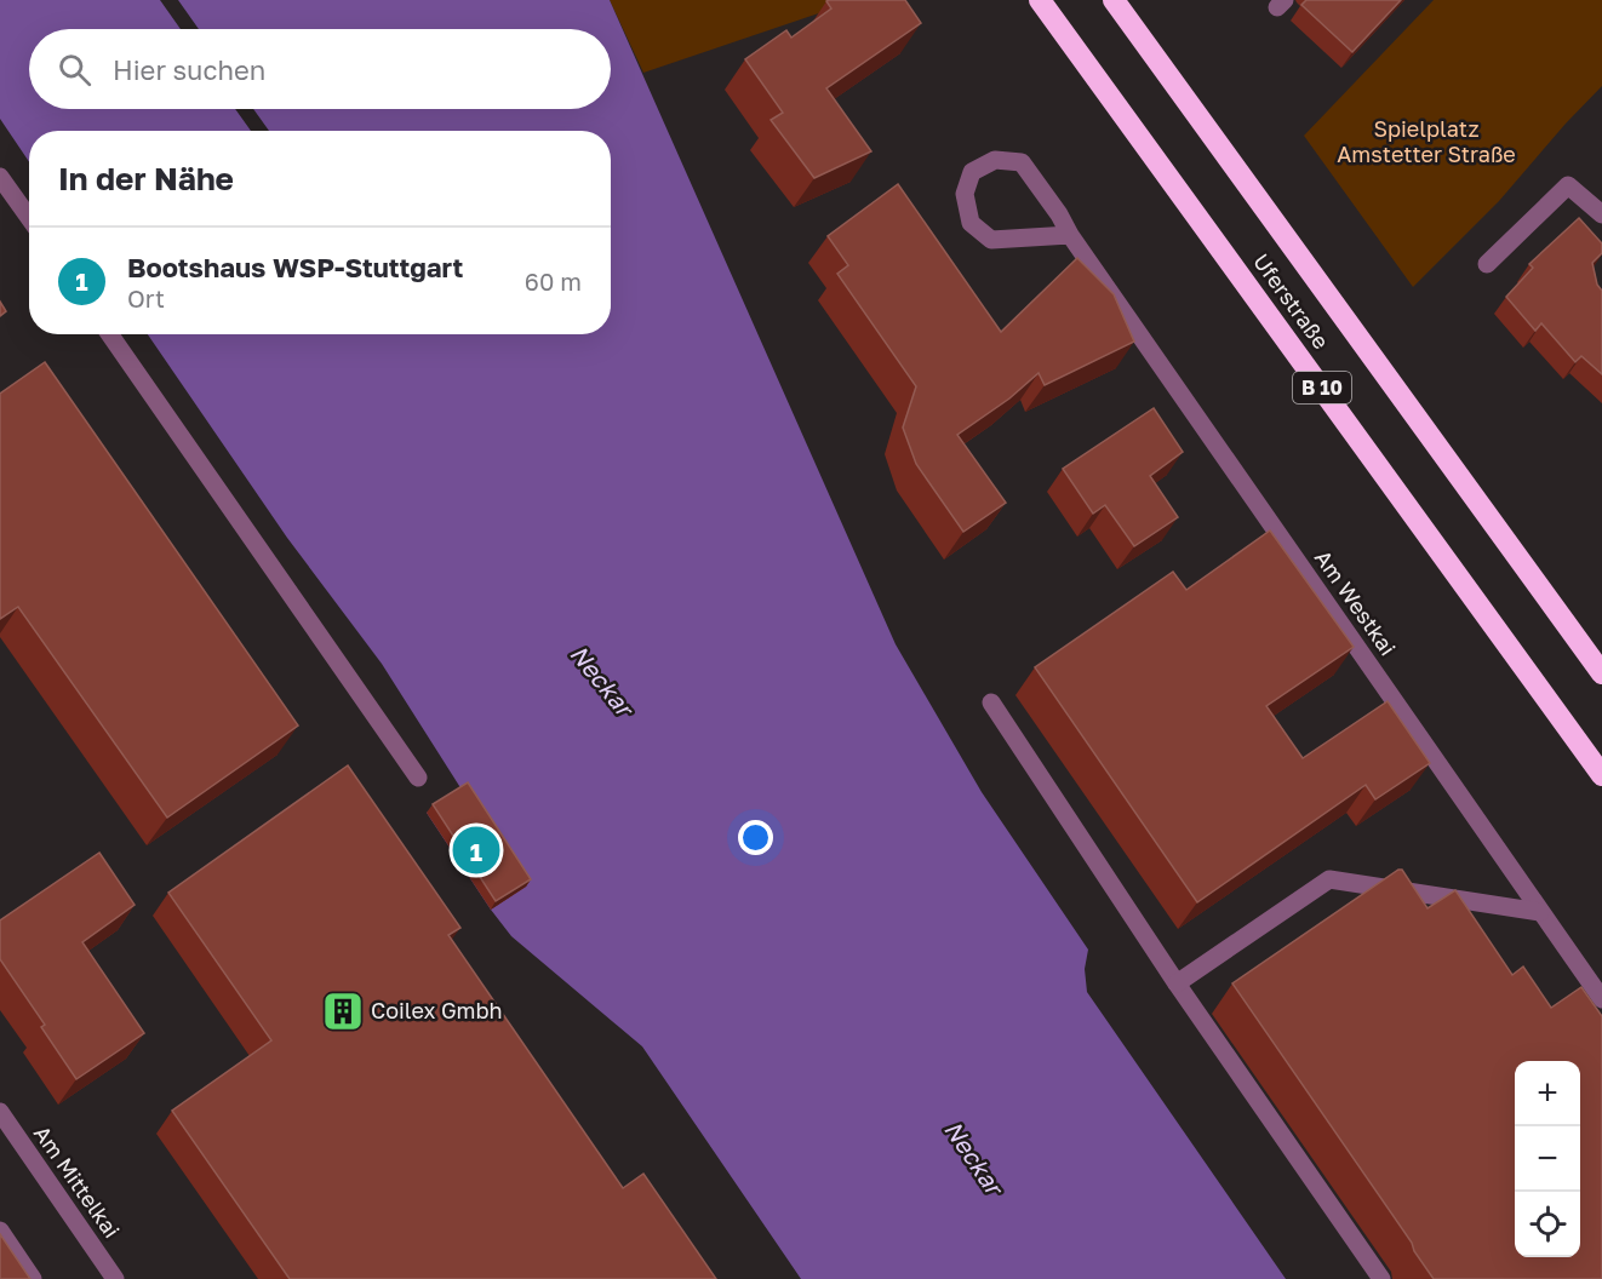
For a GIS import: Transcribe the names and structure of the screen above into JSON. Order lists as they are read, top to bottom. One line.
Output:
{"streets":{"highway":["Uferstraße","B 10"],"street":["Am Westkai","Am Mittelkai"]},"water":["Neckar"],"parks":["Spielplatz Amstetter Straße"],"places":{"building":["Coilex Gmbh"]},"page":{"search":"Hier suchen","heading":"In der Nähe","list":[{"mark":"1","name":"Bootshaus WSP-Stuttgart","note":"Ort","value":"60 m"}],"pins":"1","map_buttons":["+","−"]}}
